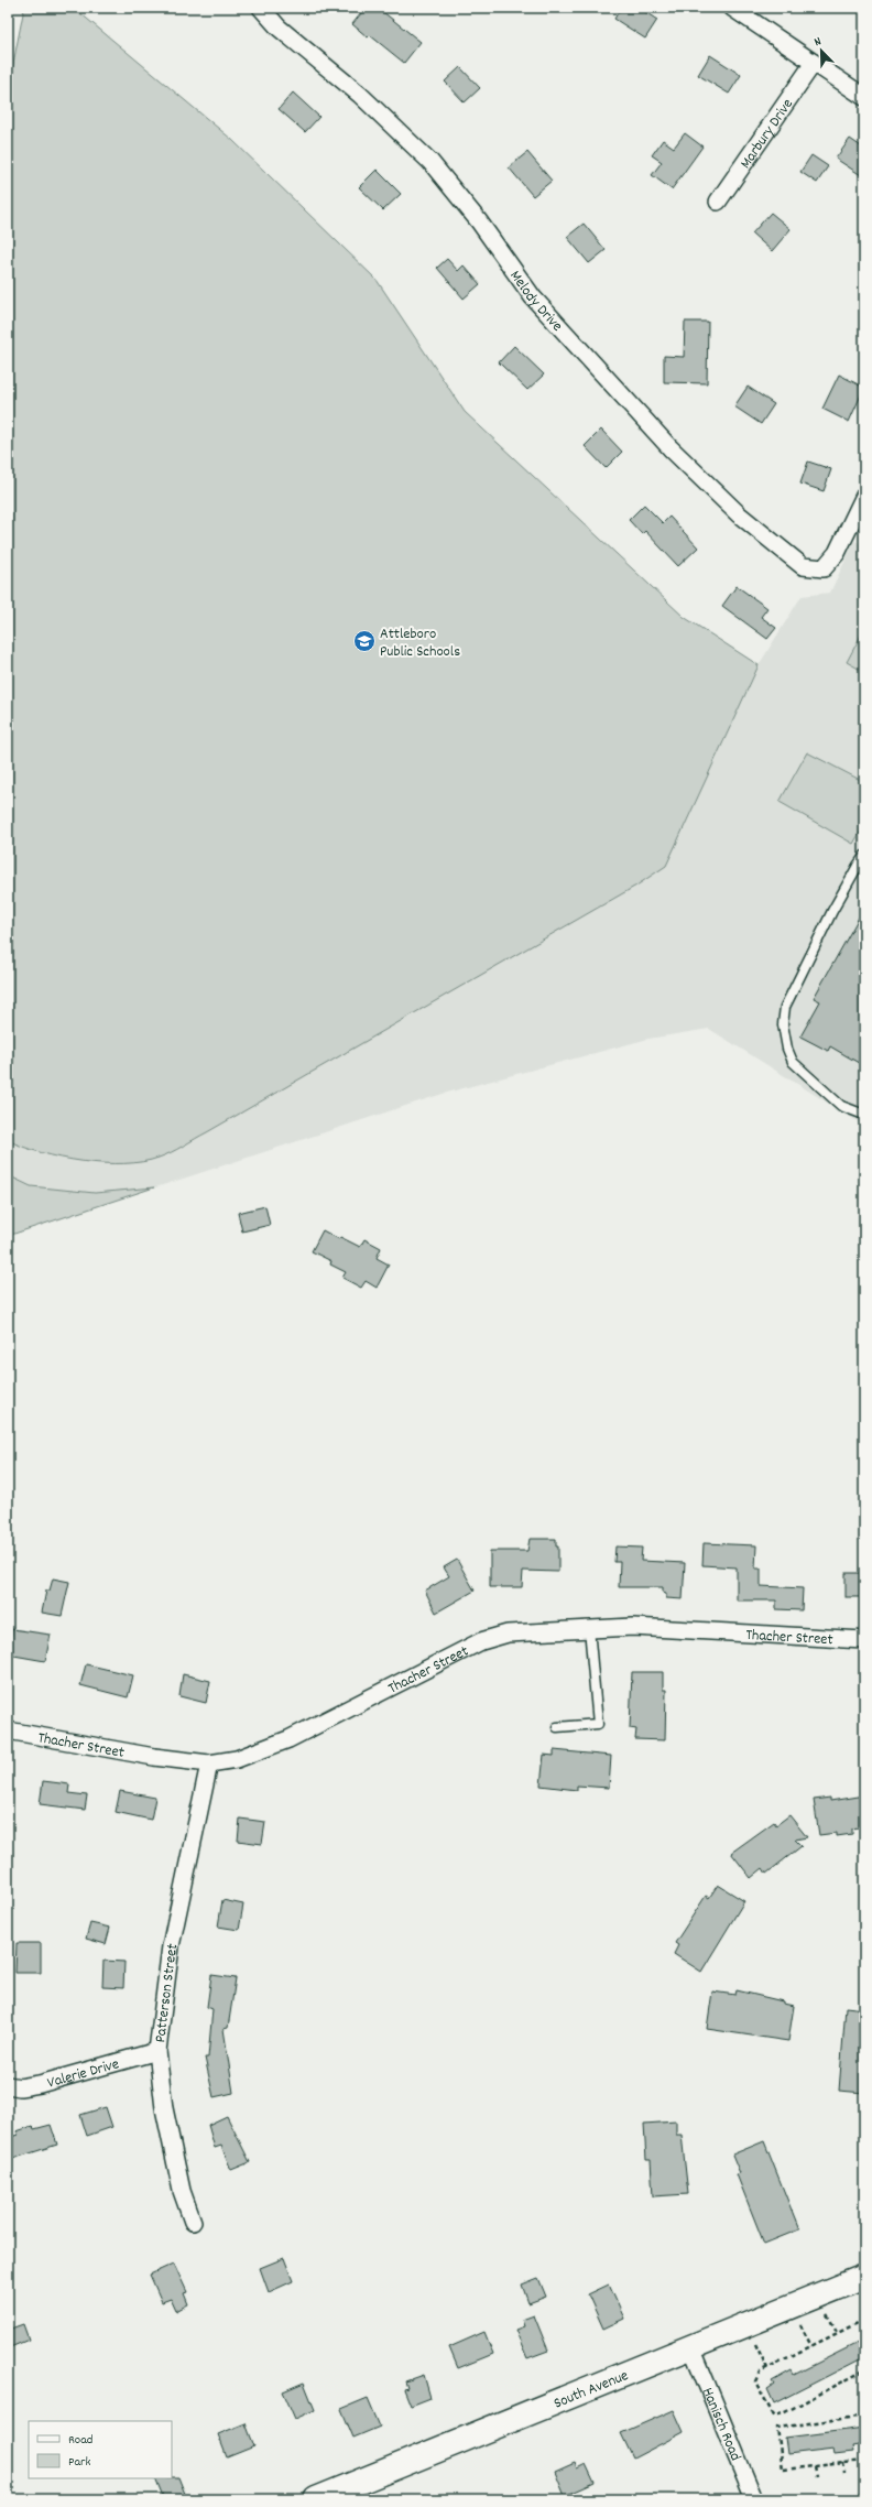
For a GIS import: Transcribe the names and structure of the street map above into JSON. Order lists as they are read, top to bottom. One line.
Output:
{"streets":{"highway":["South Avenue"],"street":["Marbury Drive","Melody Drive","Thacher Street","Patterson Street","Valerie Drive","Hanisch Road"]},"crossings":[["Thacher Street","Patterson Street"],["Patterson Street","Valerie Drive"],["South Avenue","Hanisch Road"]],"places":{"school or university":["Attleboro Public Schools"]},"legend":["Road","Park"],"north":"top left"}
